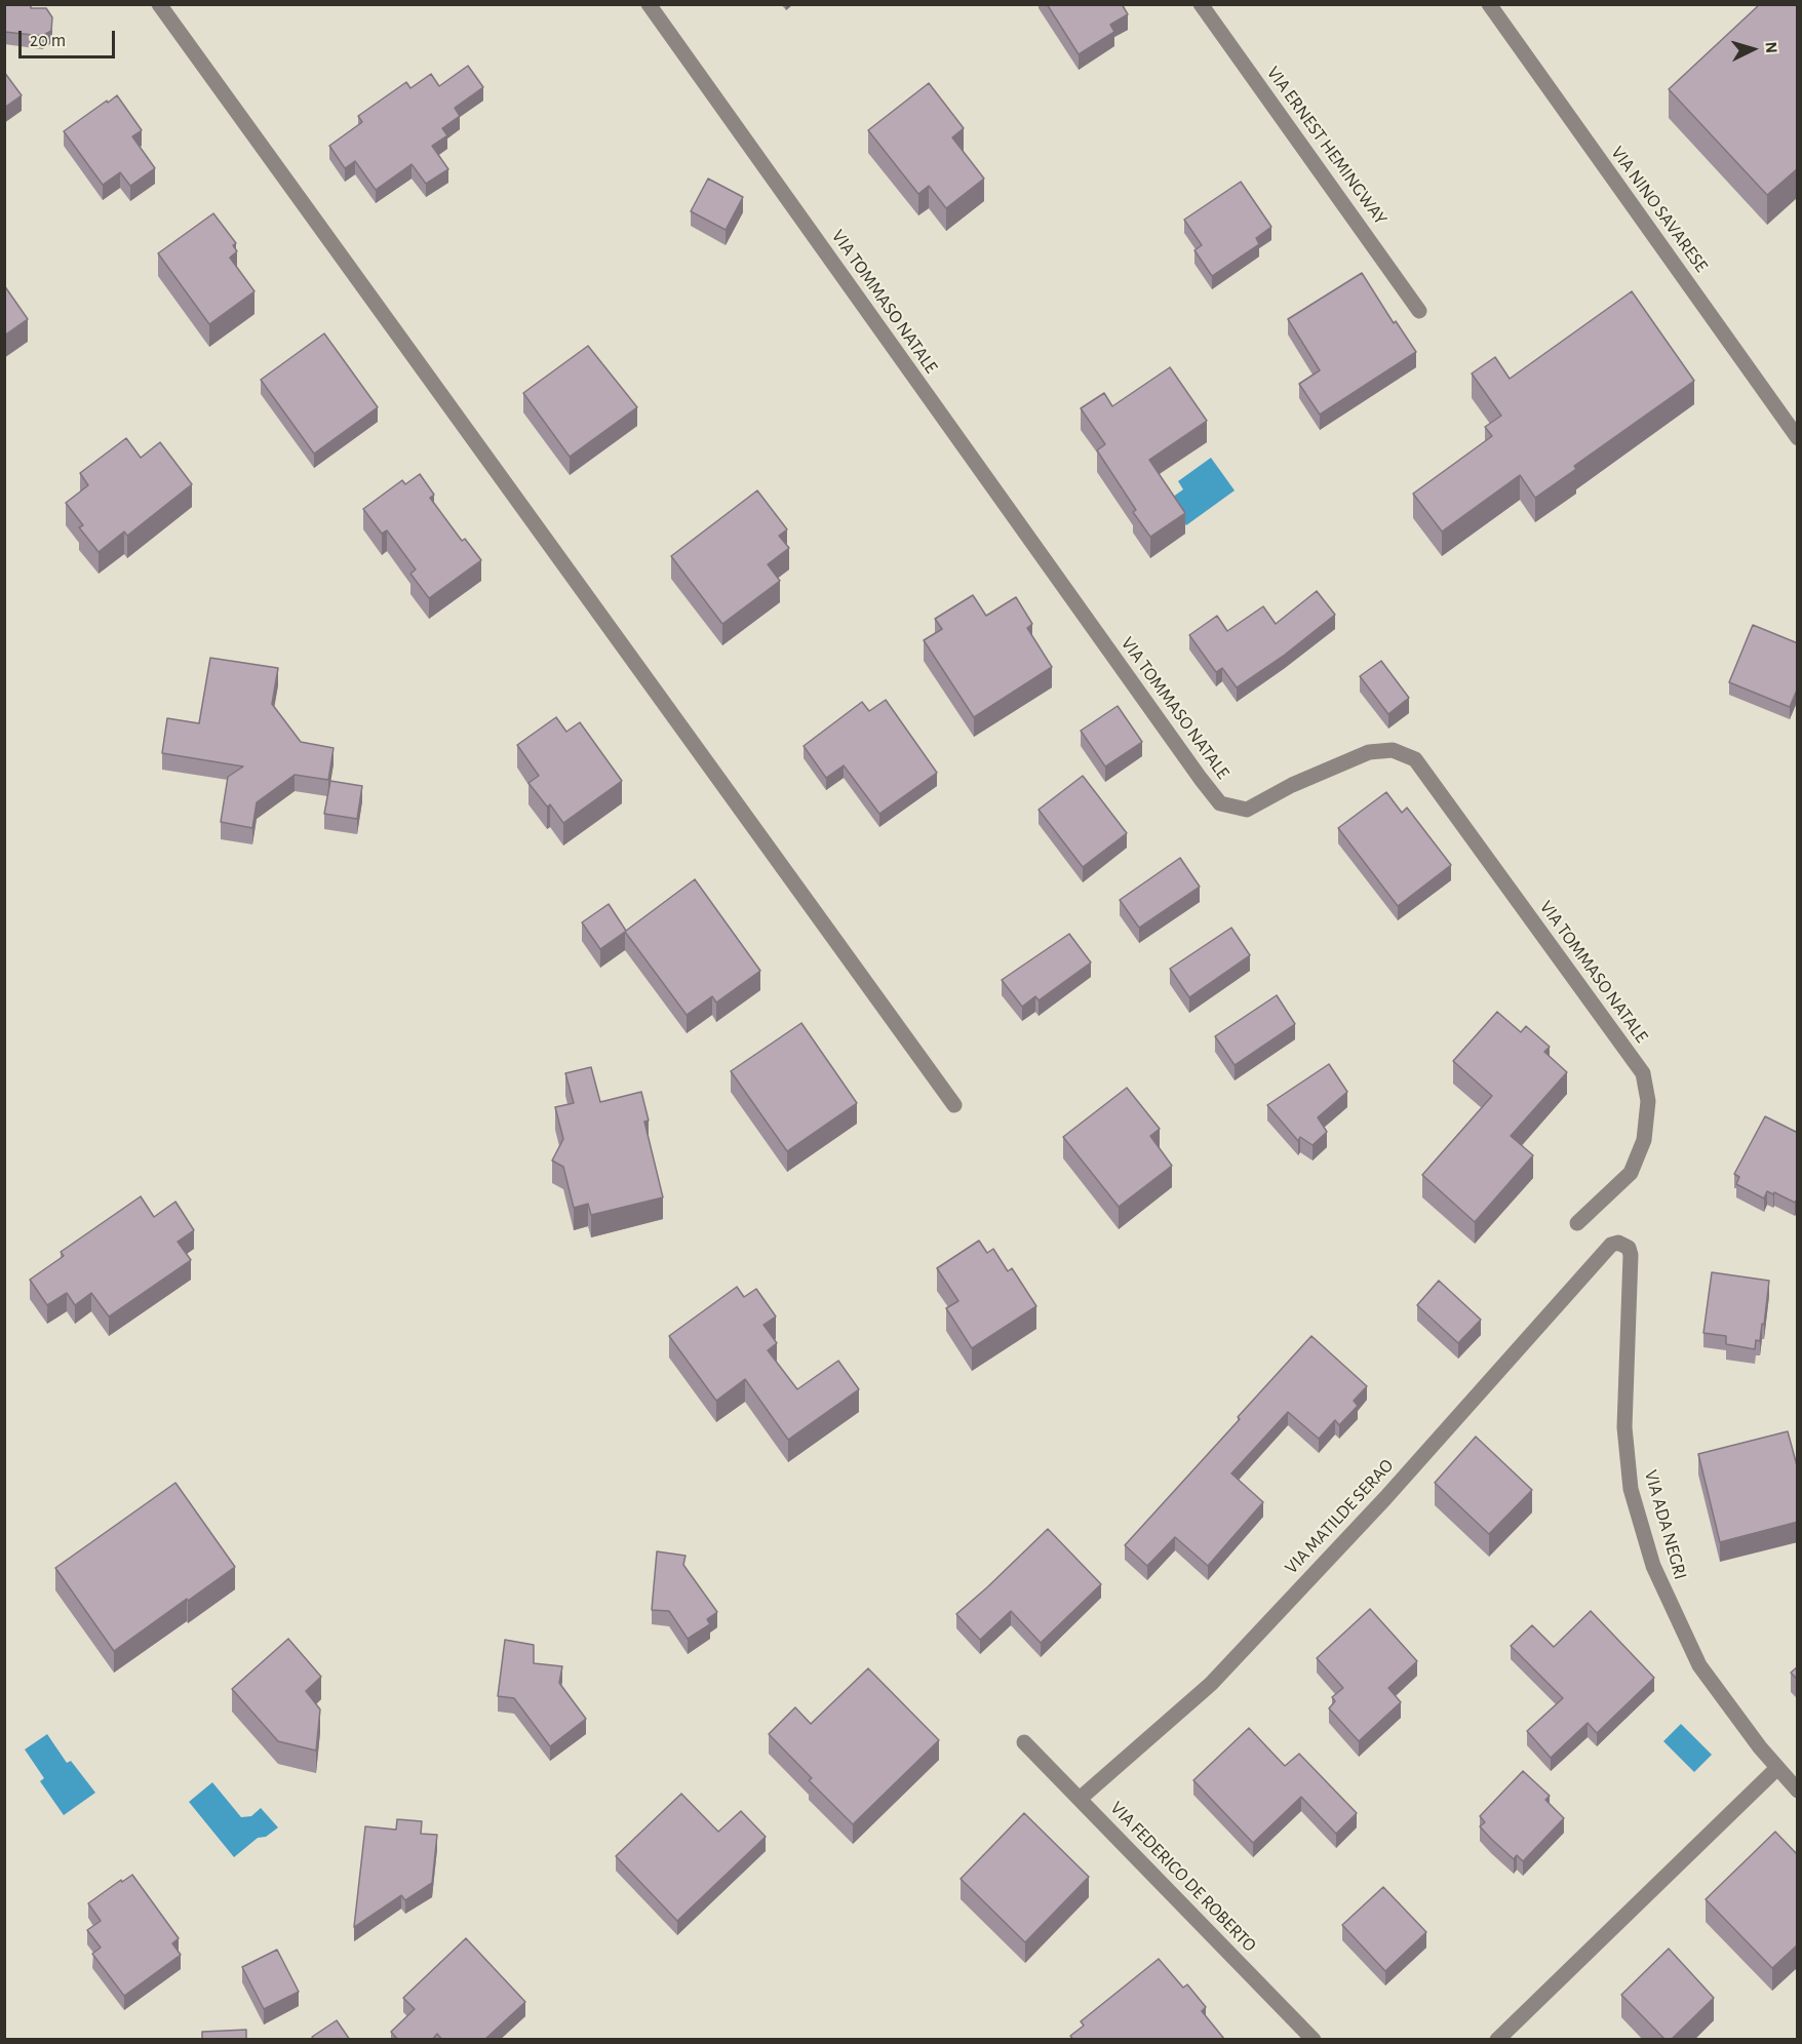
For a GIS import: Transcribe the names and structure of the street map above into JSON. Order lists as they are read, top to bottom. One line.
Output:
{"streets":{"street":["VIA ERNEST HEMINGWAY","VIA NINO SAVARESE","VIA TOMMASO NATALE","VIA MATILDE SERAO","VIA ADA NEGRI","VIA FEDERICO DE ROBERTO"]},"crossings":[["VIA MATILDE SERAO","VIA ADA NEGRI"],["VIA MATILDE SERAO","VIA FEDERICO DE ROBERTO"]],"scale_bar":"20 m","north":"right"}
